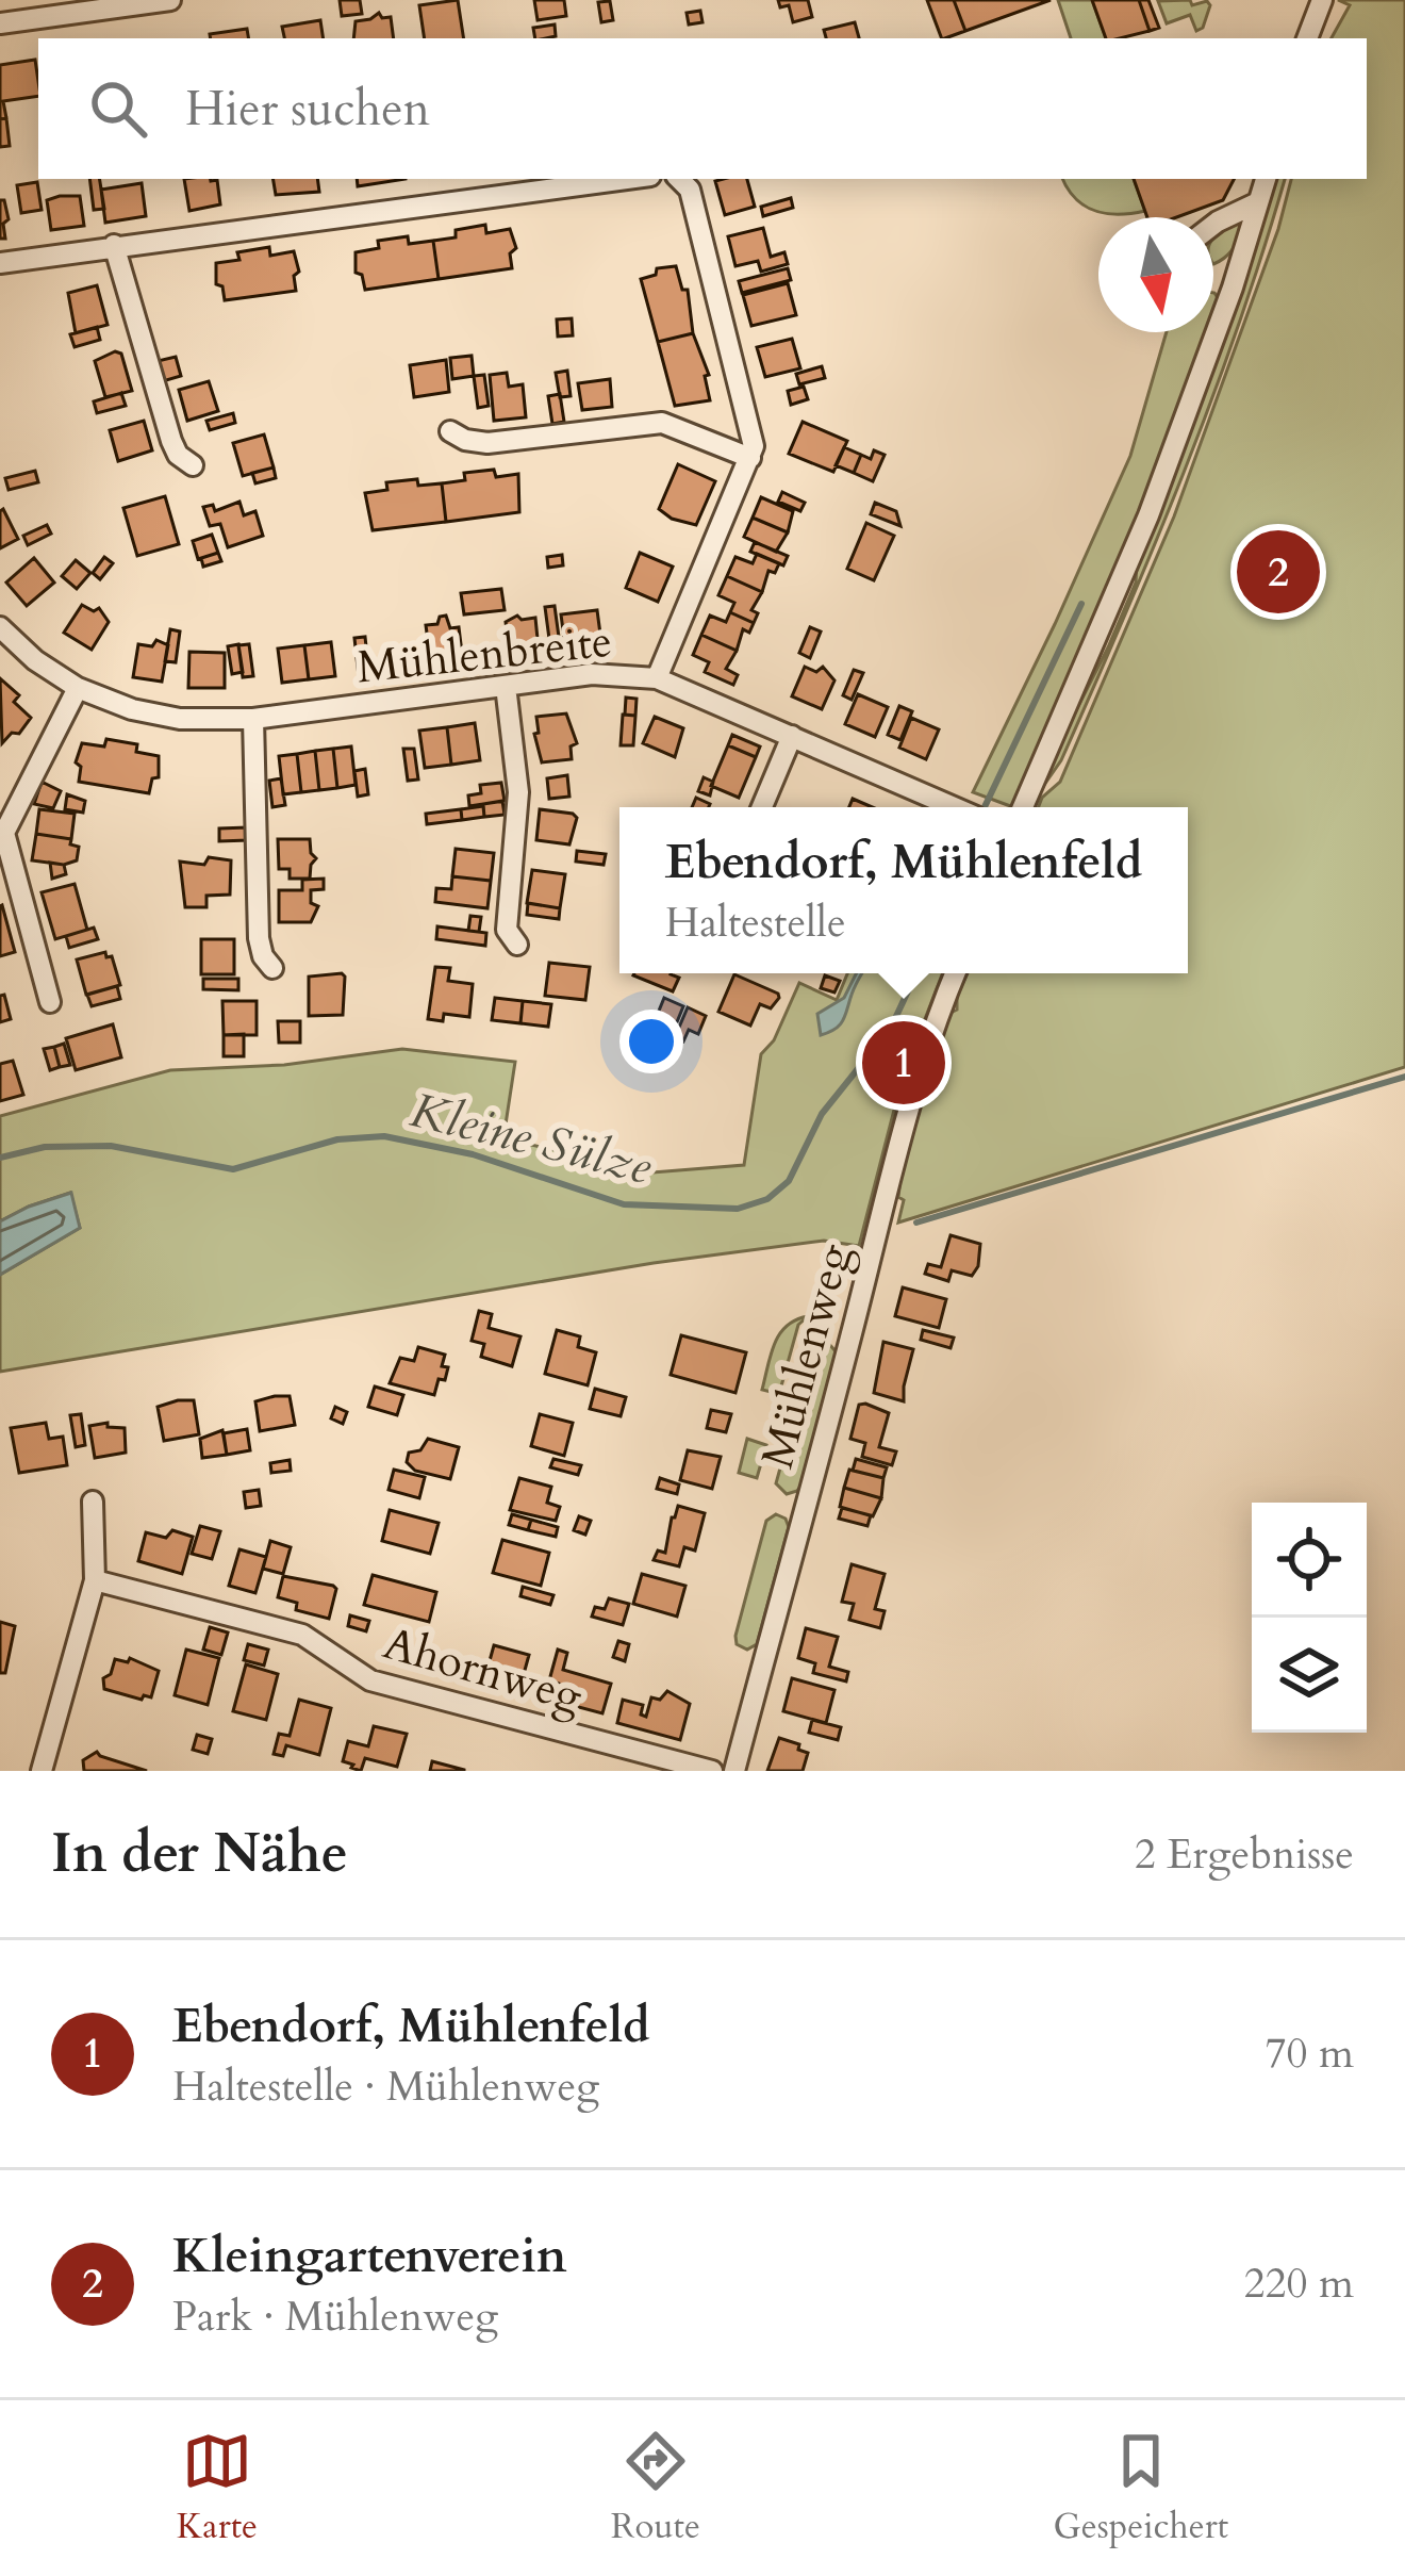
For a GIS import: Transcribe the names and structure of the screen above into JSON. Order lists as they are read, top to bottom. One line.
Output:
{"streets":{"street":["Mühlenbreite","Mühlenweg","Ahornweg"]},"water":["Kleine Sülze"],"north":"bottom","page":{"search":"Hier suchen","pins":["2","1"],"popup":["Ebendorf, Mühlenfeld","Haltestelle"],"heading":["In der Nähe","2 Ergebnisse"],"list":[{"mark":"1","name":"Ebendorf, Mühlenfeld","note":"Haltestelle · Mühlenweg","value":"70 m"},{"mark":"2","name":"Kleingartenverein","note":"Park · Mühlenweg","value":"220 m"}],"nav":["Karte","Route","Gespeichert"]}}
